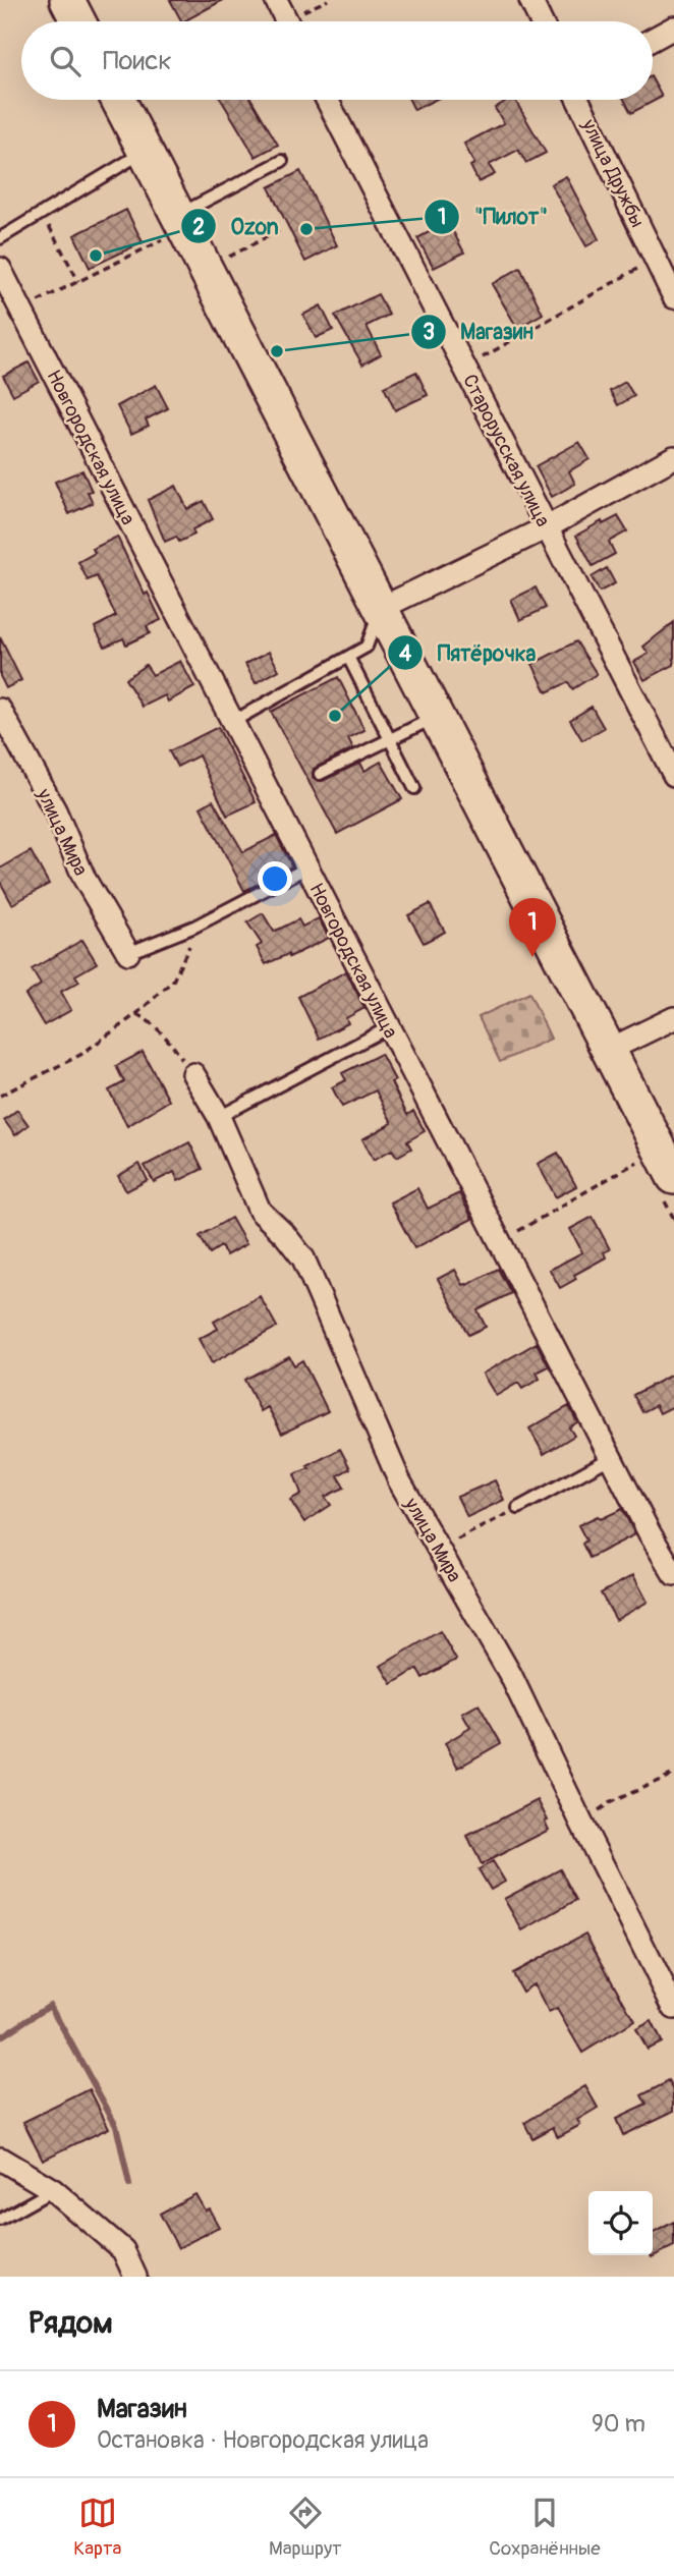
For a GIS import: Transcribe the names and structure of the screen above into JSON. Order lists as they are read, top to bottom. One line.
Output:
{"streets":{"street":["улица Дружбы","Новгородская улица","Старорусская улица","улица Мира"]},"places":["\"Пилот\"","Ozon","Магазин","Пятёрочка"],"page":{"search":"Поиск","pins":"1","heading":"Рядом","list":[{"mark":"1","name":"Магазин","note":"Остановка · Новгородская улица","value":"90 m"}],"nav":["Карта","Маршрут","Сохранённые"]}}
